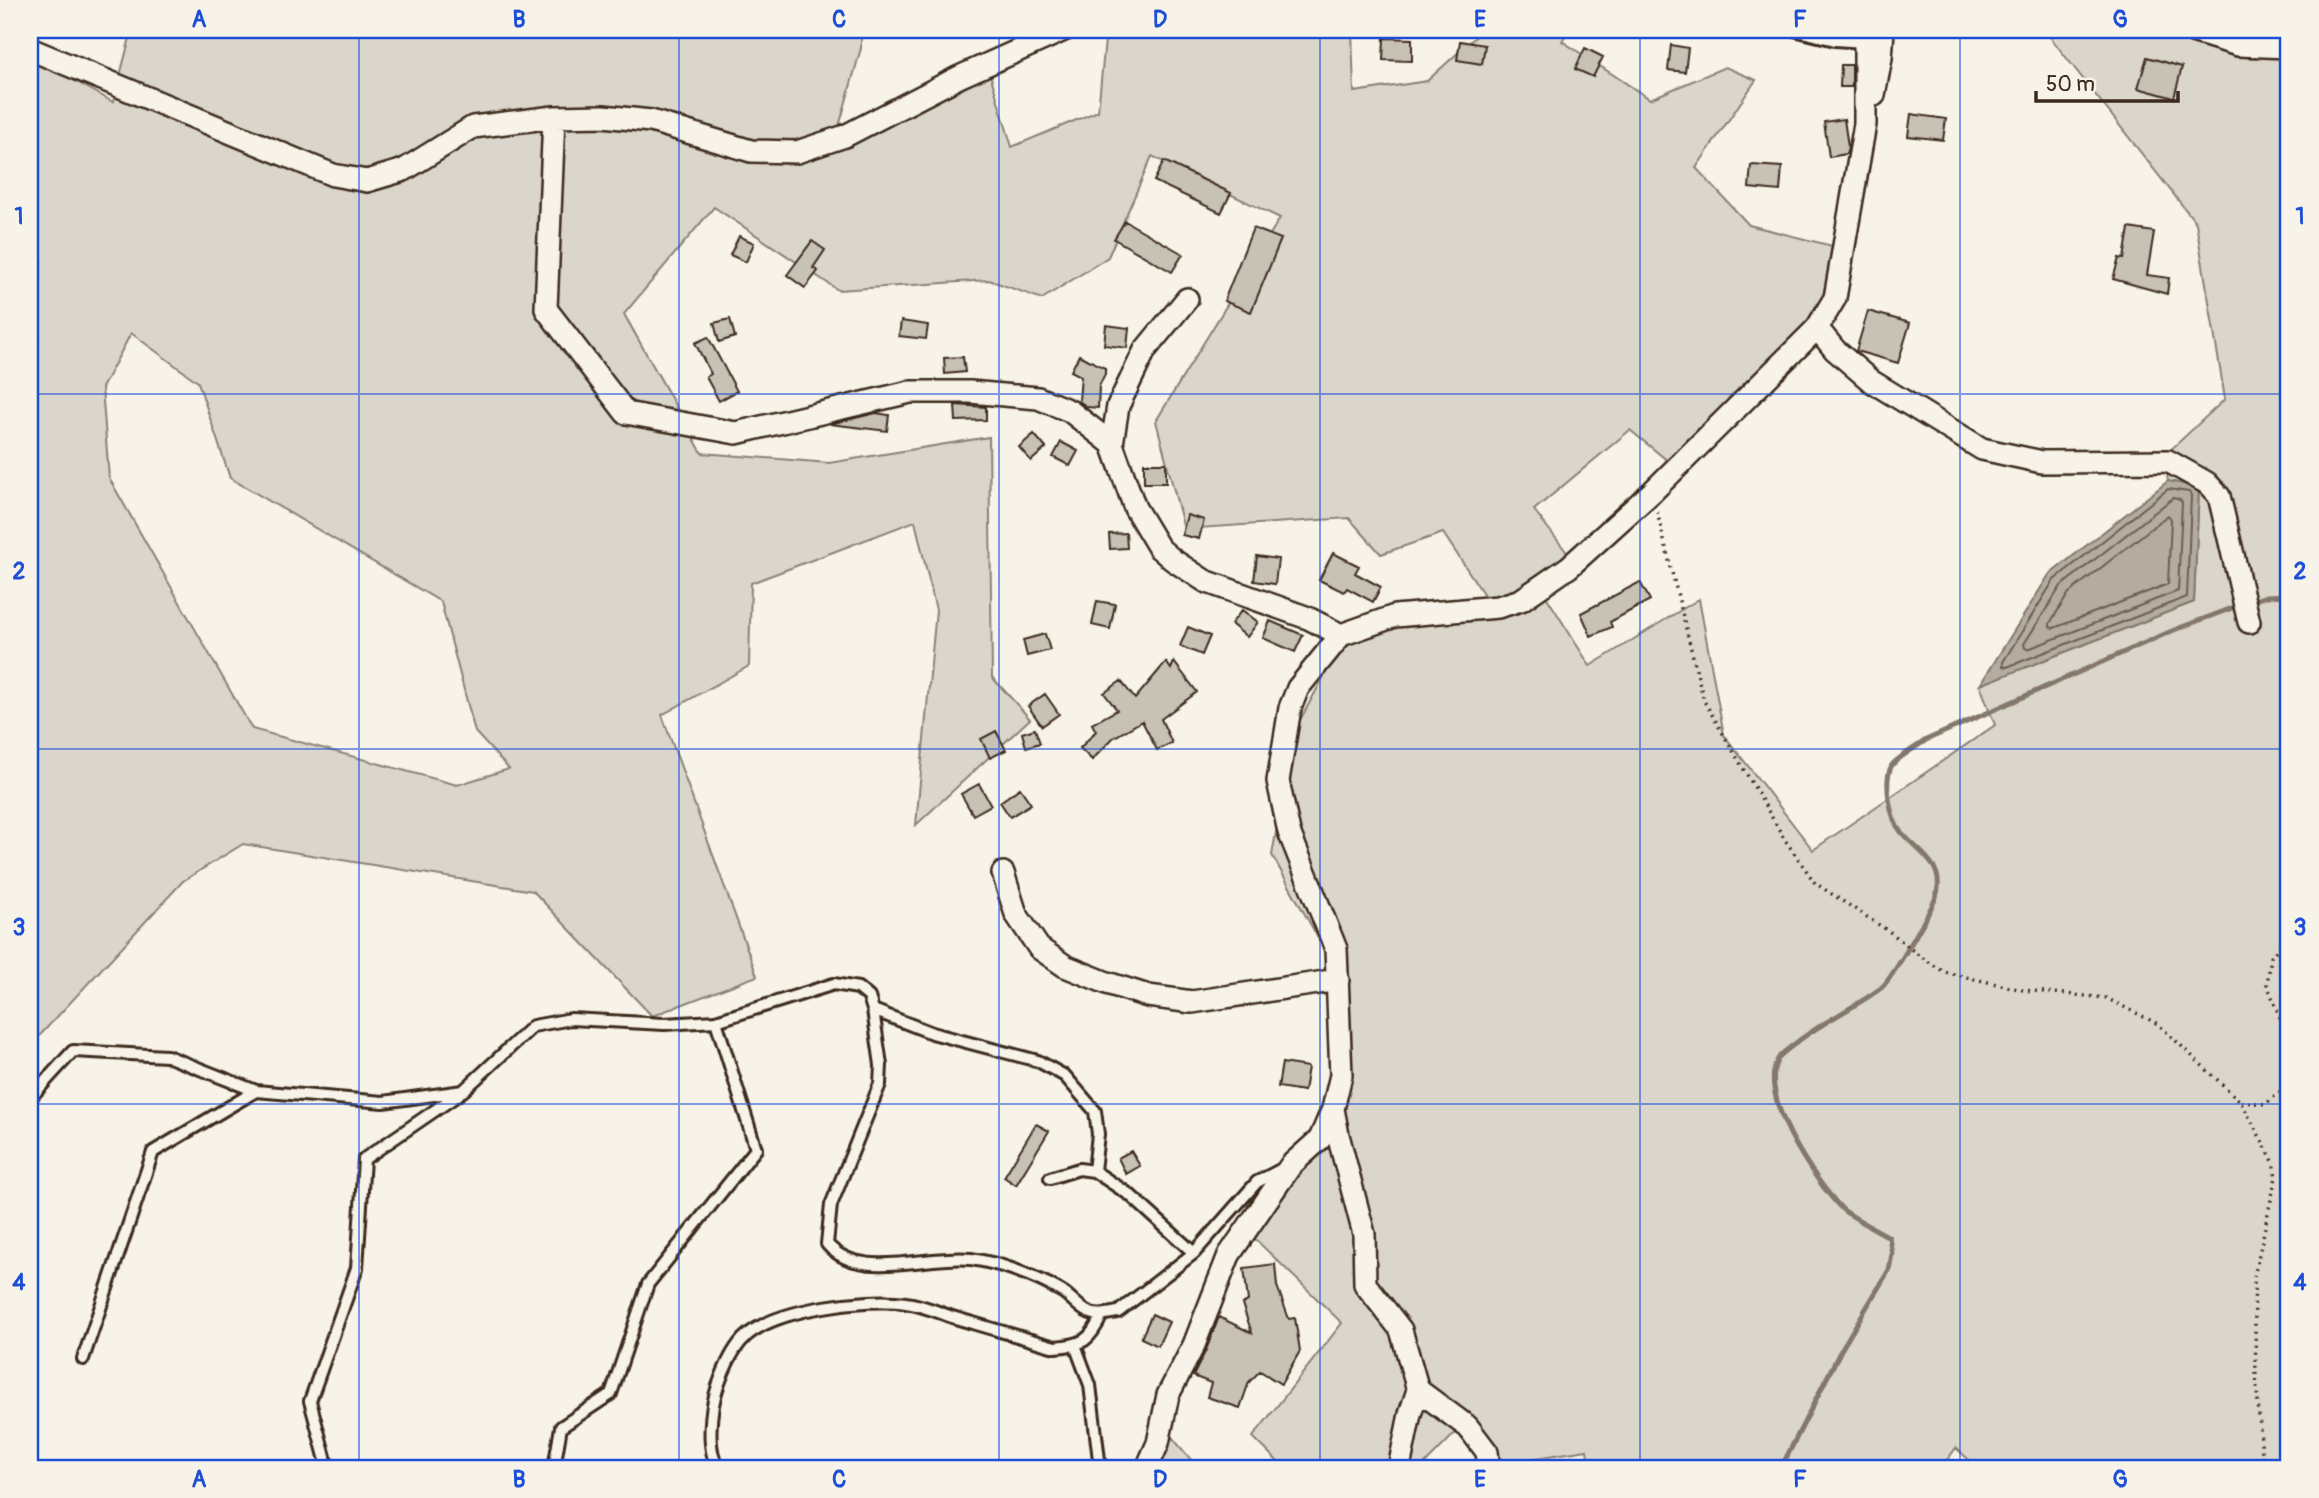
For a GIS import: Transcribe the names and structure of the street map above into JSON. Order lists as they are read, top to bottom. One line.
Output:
{"scale_bar":"50 m","grid":{"columns":["A","B","C","D","E","F","G"],"rows":["1","2","3","4"]}}
